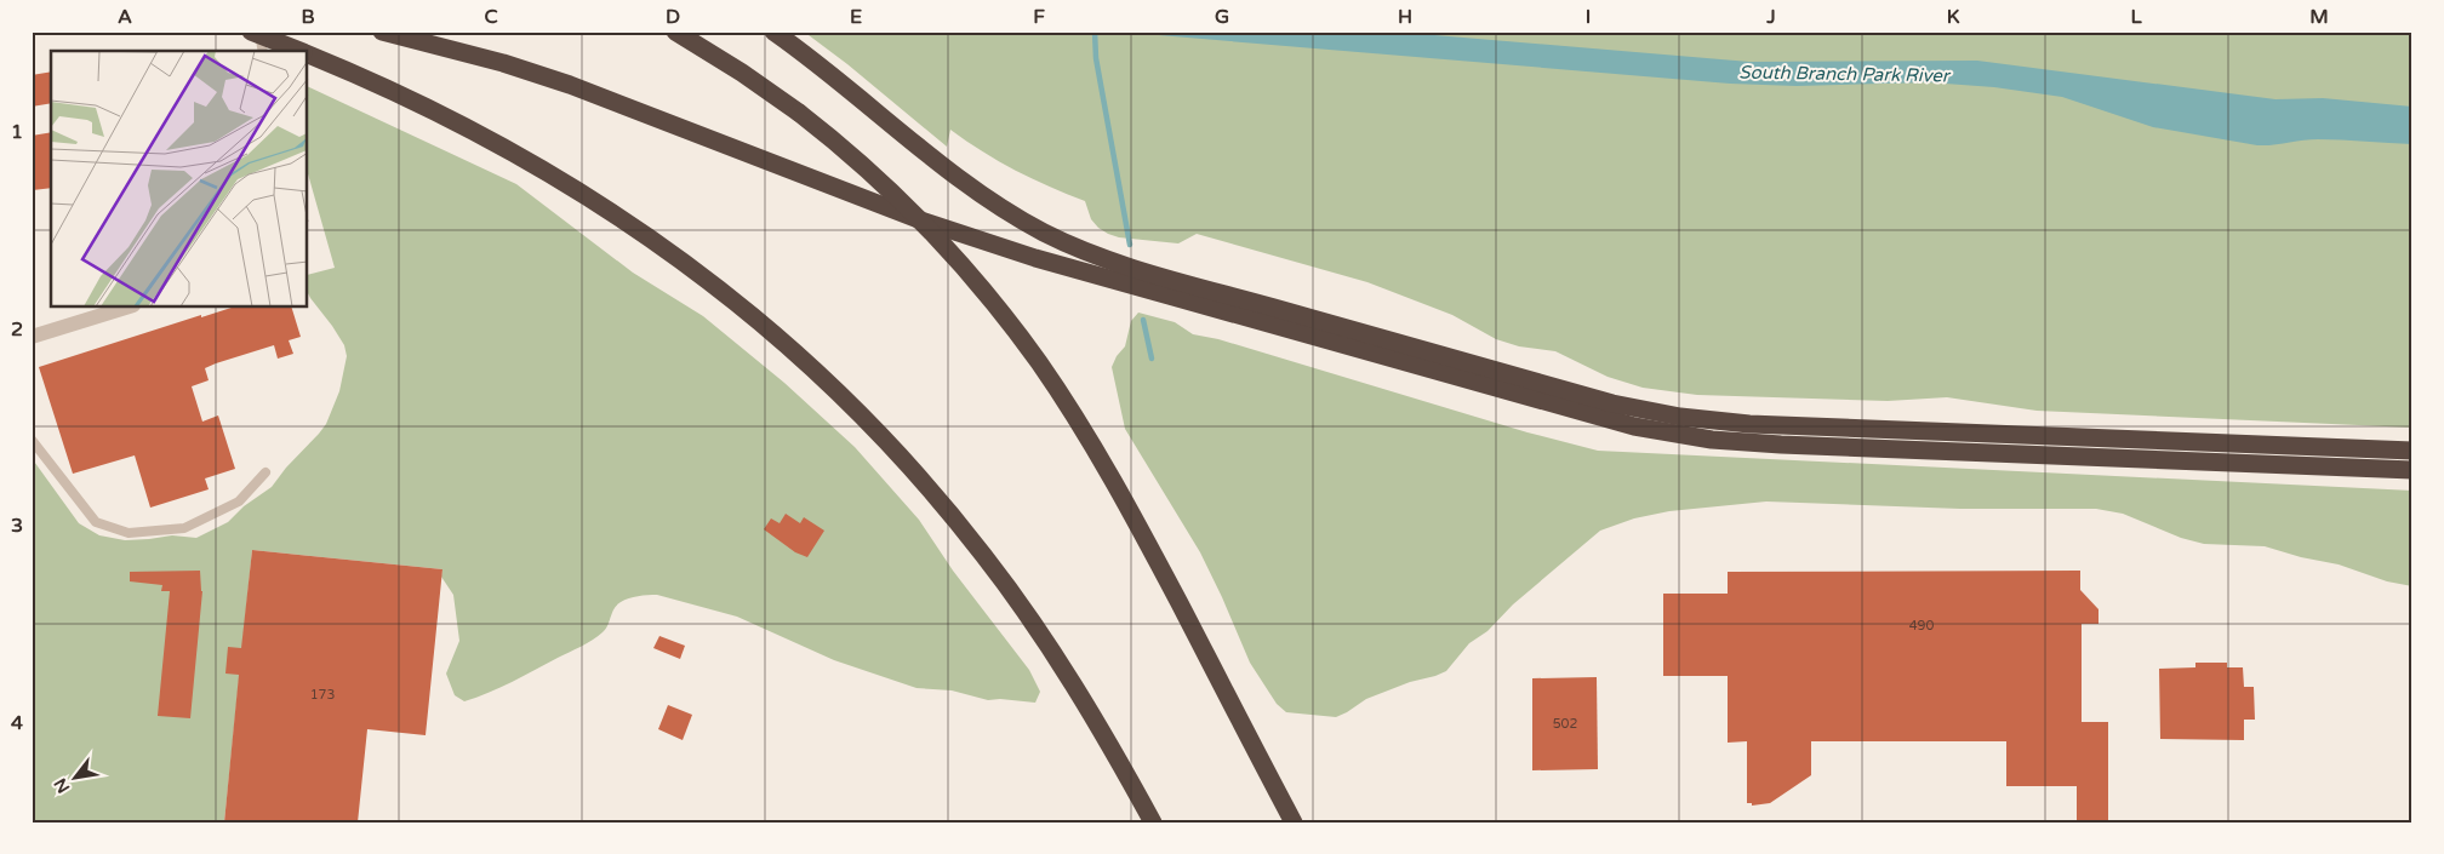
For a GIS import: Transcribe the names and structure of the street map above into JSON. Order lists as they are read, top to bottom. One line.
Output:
{"water":["South Branch Park River"],"house_numbers":["490","173","502"],"north":"bottom left","grid":{"columns":["A","B","C","D","E","F","G","H","I","J","K","L","M"],"rows":["1","2","3","4"]}}
